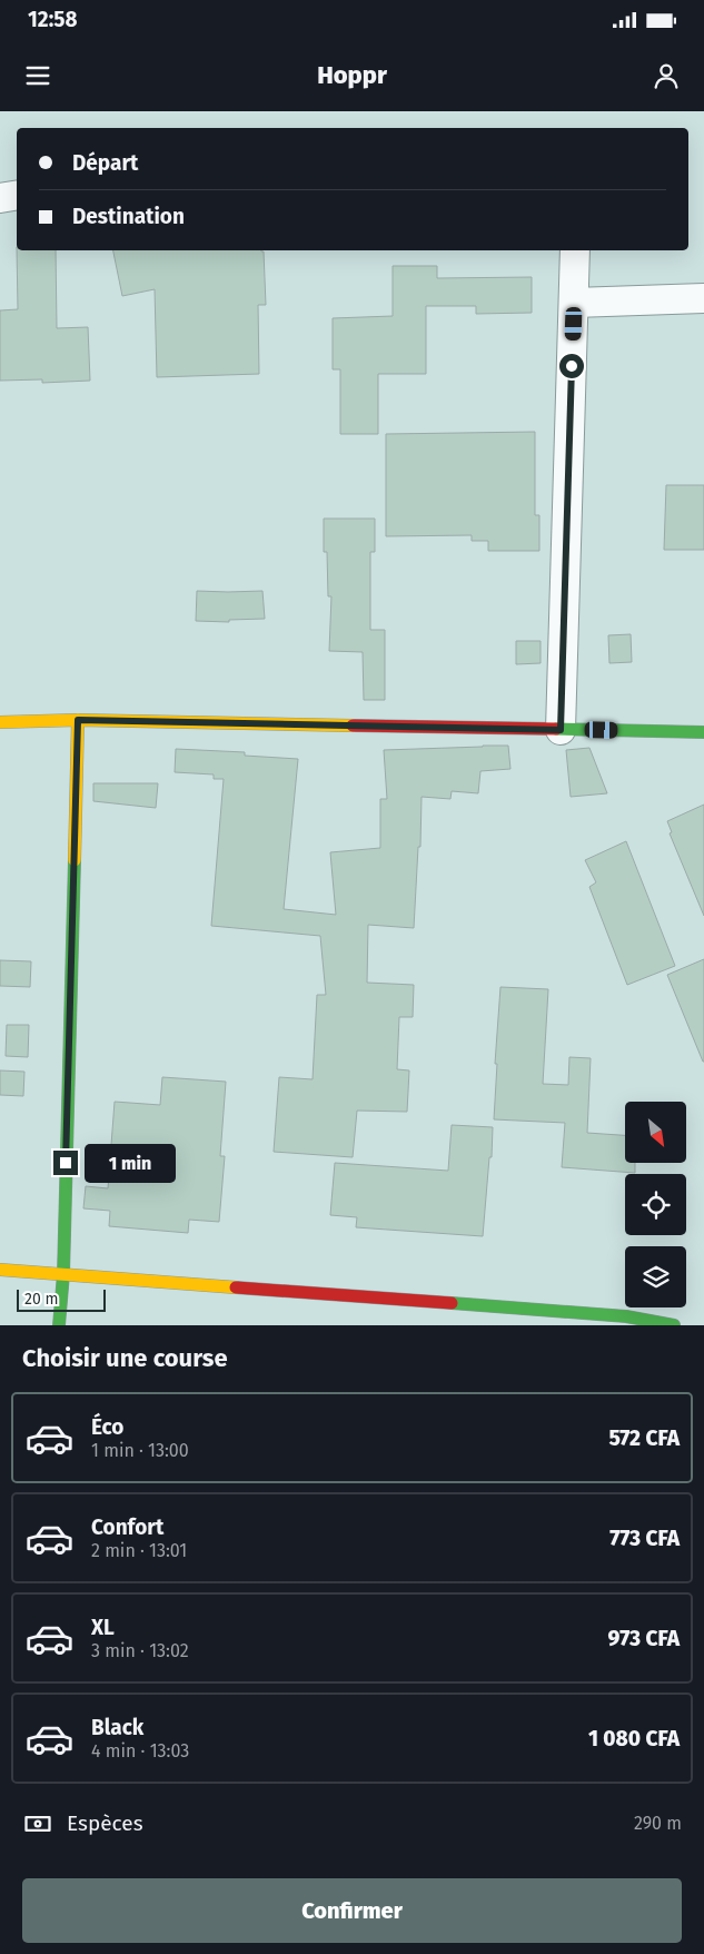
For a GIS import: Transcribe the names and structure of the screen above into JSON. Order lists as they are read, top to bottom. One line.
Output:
{"scale_bar":"20 m","north":"bottom right","page":{"status":"12:58","header":"Hoppr","banner":["Départ","Destination"],"bubble":"1 min","scale":"20 m","heading":"Choisir une course","list":[{"name":"Éco","note":"1 min · 13:00","value":"572 CFA"},{"name":"Confort","note":"2 min · 13:01","value":"773 CFA"},{"name":"XL","note":"3 min · 13:02","value":"973 CFA"},{"name":"Black","note":"4 min · 13:03","value":"1 080 CFA"}],"pay":["Espèces","290 m"],"buttons":"Confirmer"}}
